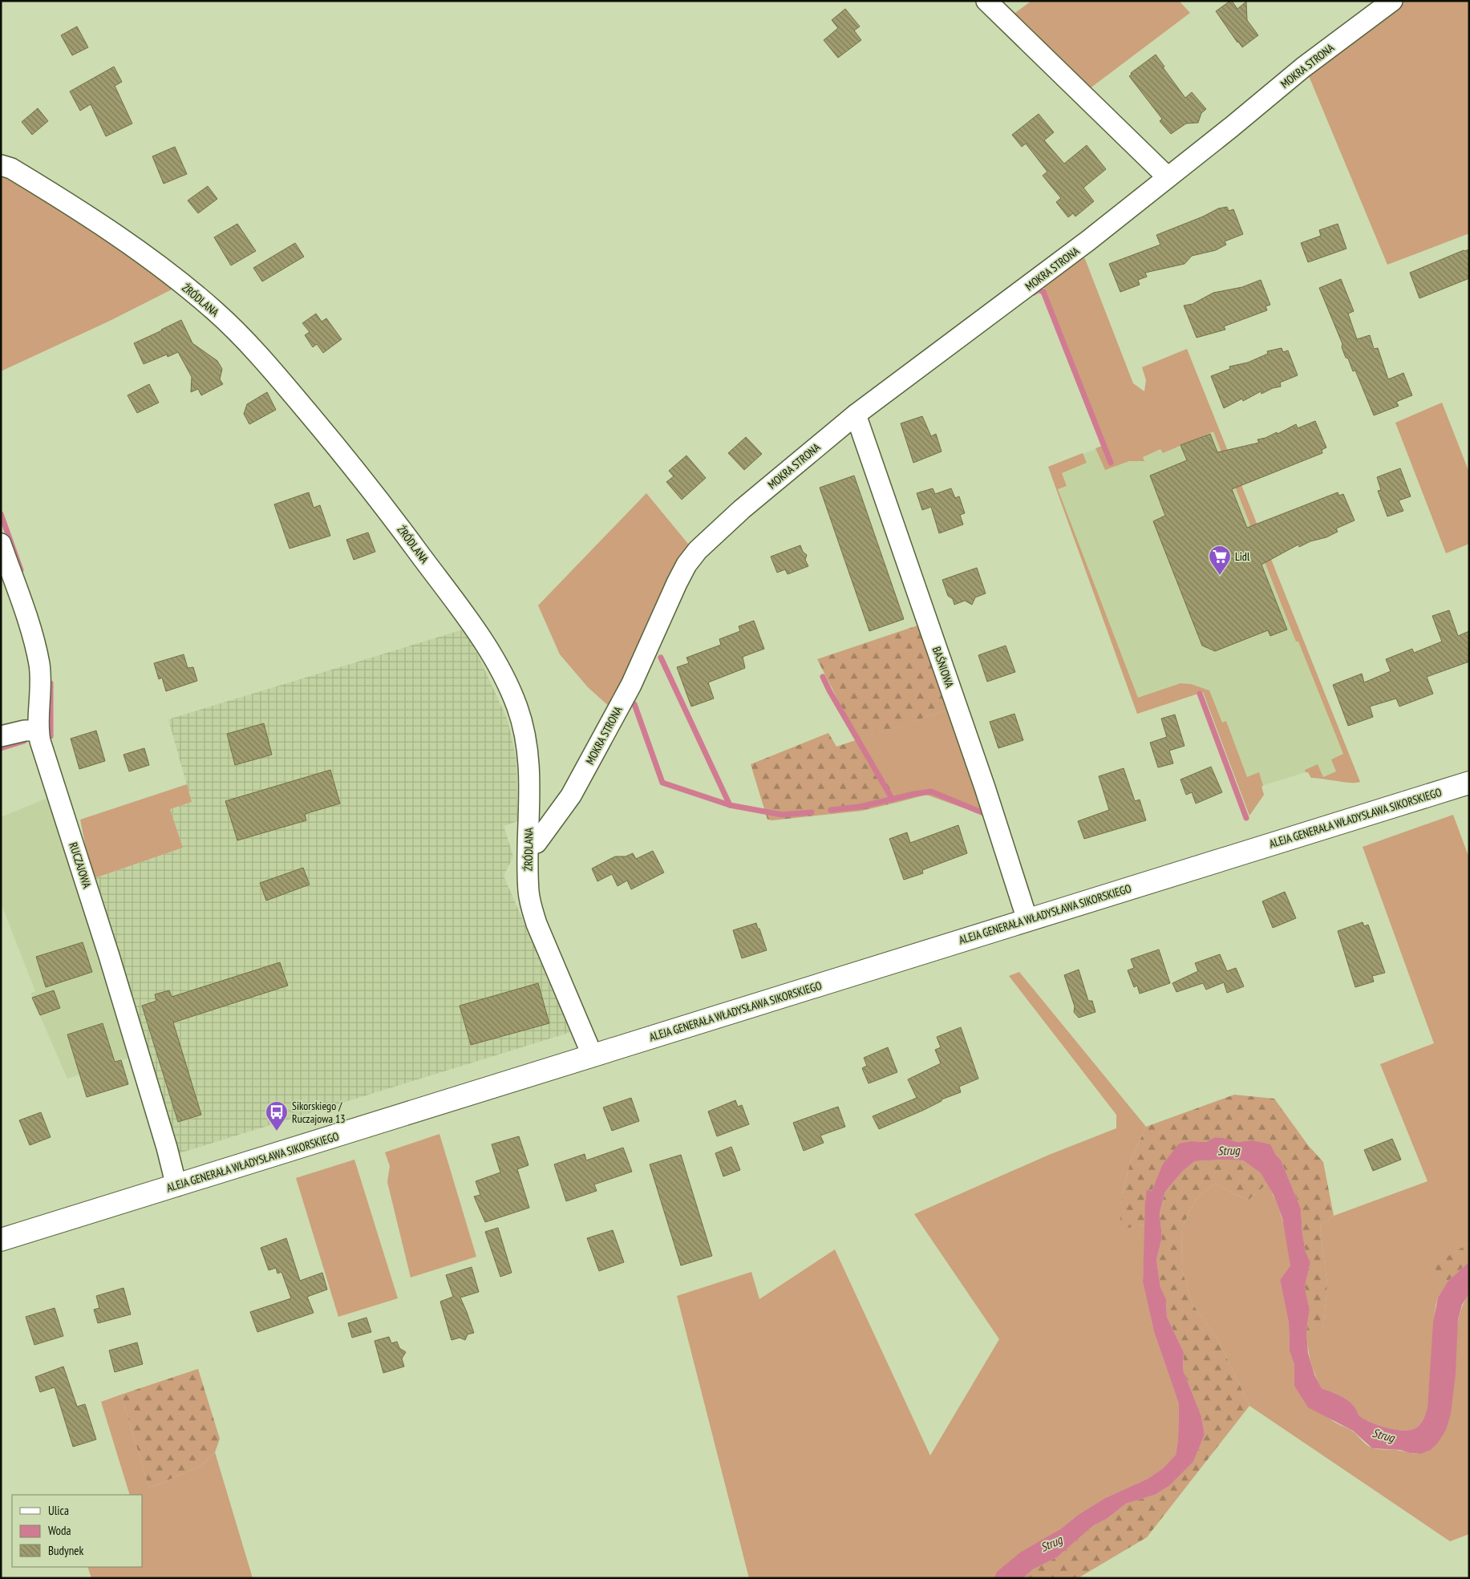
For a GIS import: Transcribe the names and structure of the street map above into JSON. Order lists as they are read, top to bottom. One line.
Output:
{"streets":{"main road":["ALEJA GENERAŁA WŁADYSŁAWA SIKORSKIEGO"],"street":["MOKRA STRONA","ŹRÓDLANA","BAŚNIOWA","RUCZAJOWA"]},"crossings":[["MOKRA STRONA","ŹRÓDLANA"],["MOKRA STRONA","BAŚNIOWA"],["ŹRÓDLANA","ALEJA GENERAŁA WŁADYSŁAWA SIKORSKIEGO"],["BAŚNIOWA","ALEJA GENERAŁA WŁADYSŁAWA SIKORSKIEGO"],["ALEJA GENERAŁA WŁADYSŁAWA SIKORSKIEGO","RUCZAJOWA"]],"water":["Strug"],"places":{"supermarket":["Lidl"],"bus stop":["Sikorskiego / Ruczajowa 13"]},"legend":["Ulica","Woda","Budynek"]}
